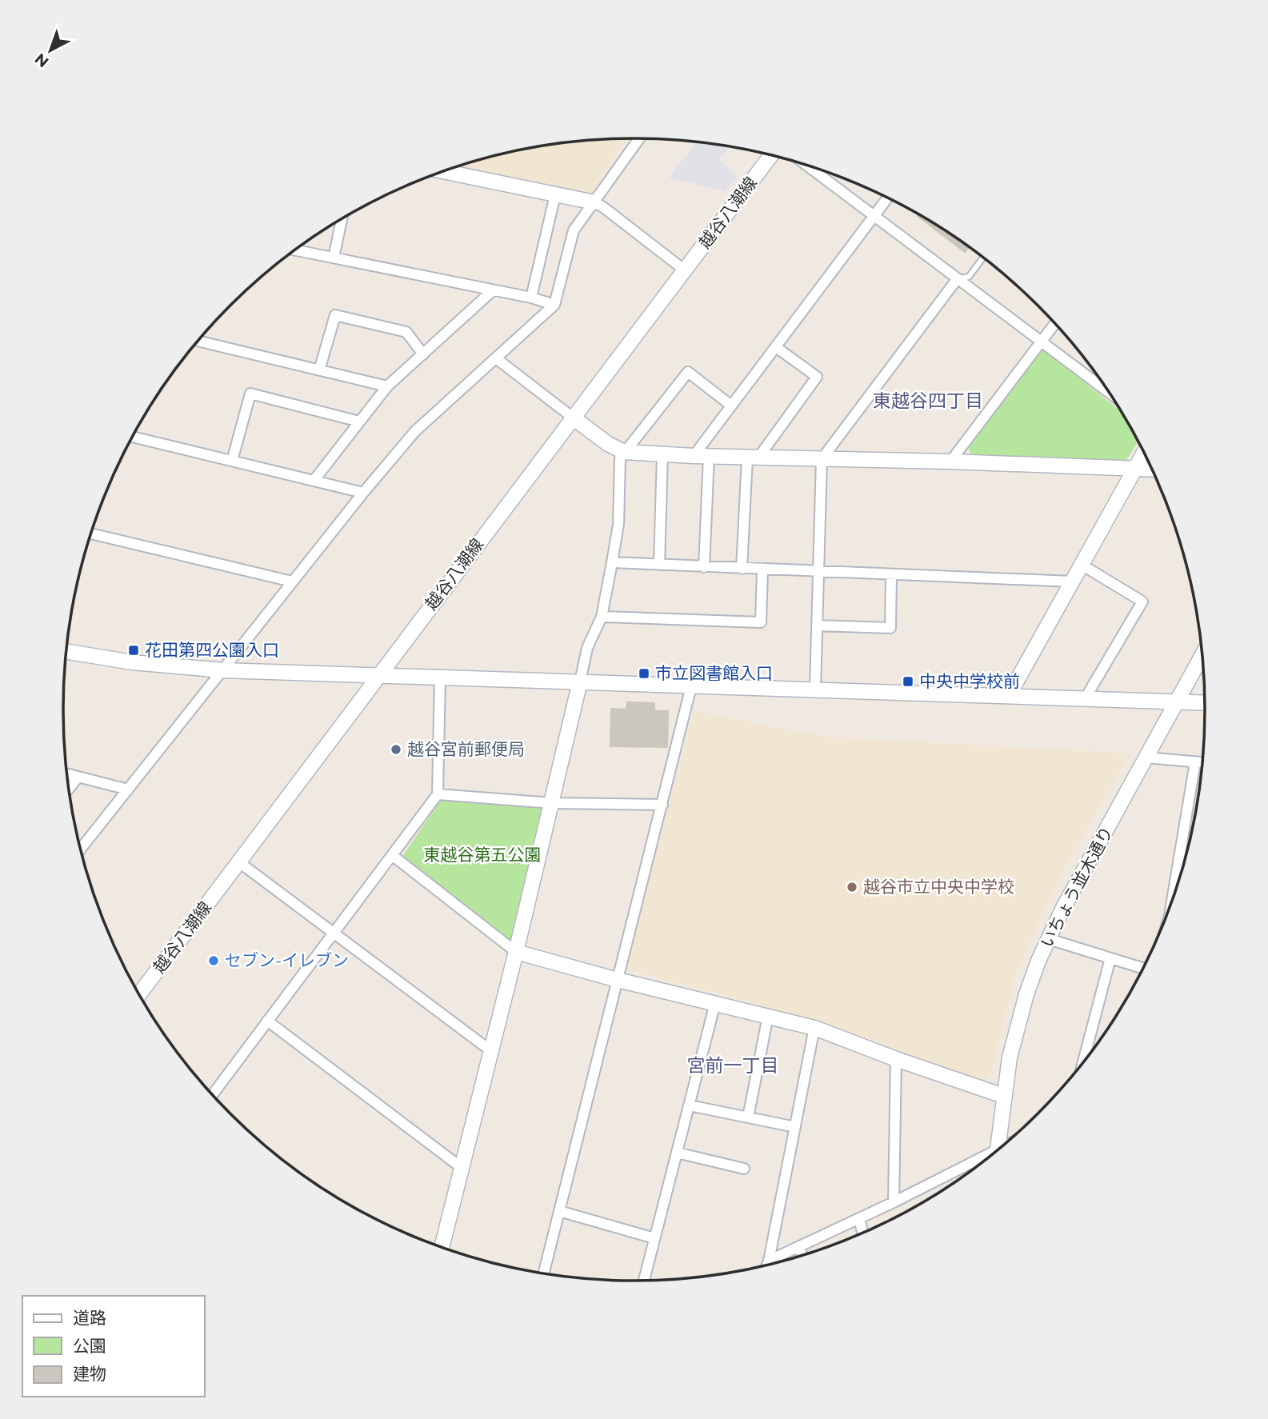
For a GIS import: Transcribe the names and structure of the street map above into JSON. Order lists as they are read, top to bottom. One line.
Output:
{"streets":{"street":["越谷八潮線","いちょう並木通り"]},"districts":["東越谷四丁目","宮前一丁目"],"parks":["東越谷第五公園"],"places":{"transit":["花田第四公園入口","市立図書館入口","中央中学校前"],"other":["越谷宮前郵便局","越谷市立中央中学校","セブン-イレブン"]},"legend":["道路","公園","建物"],"north":"bottom left"}
